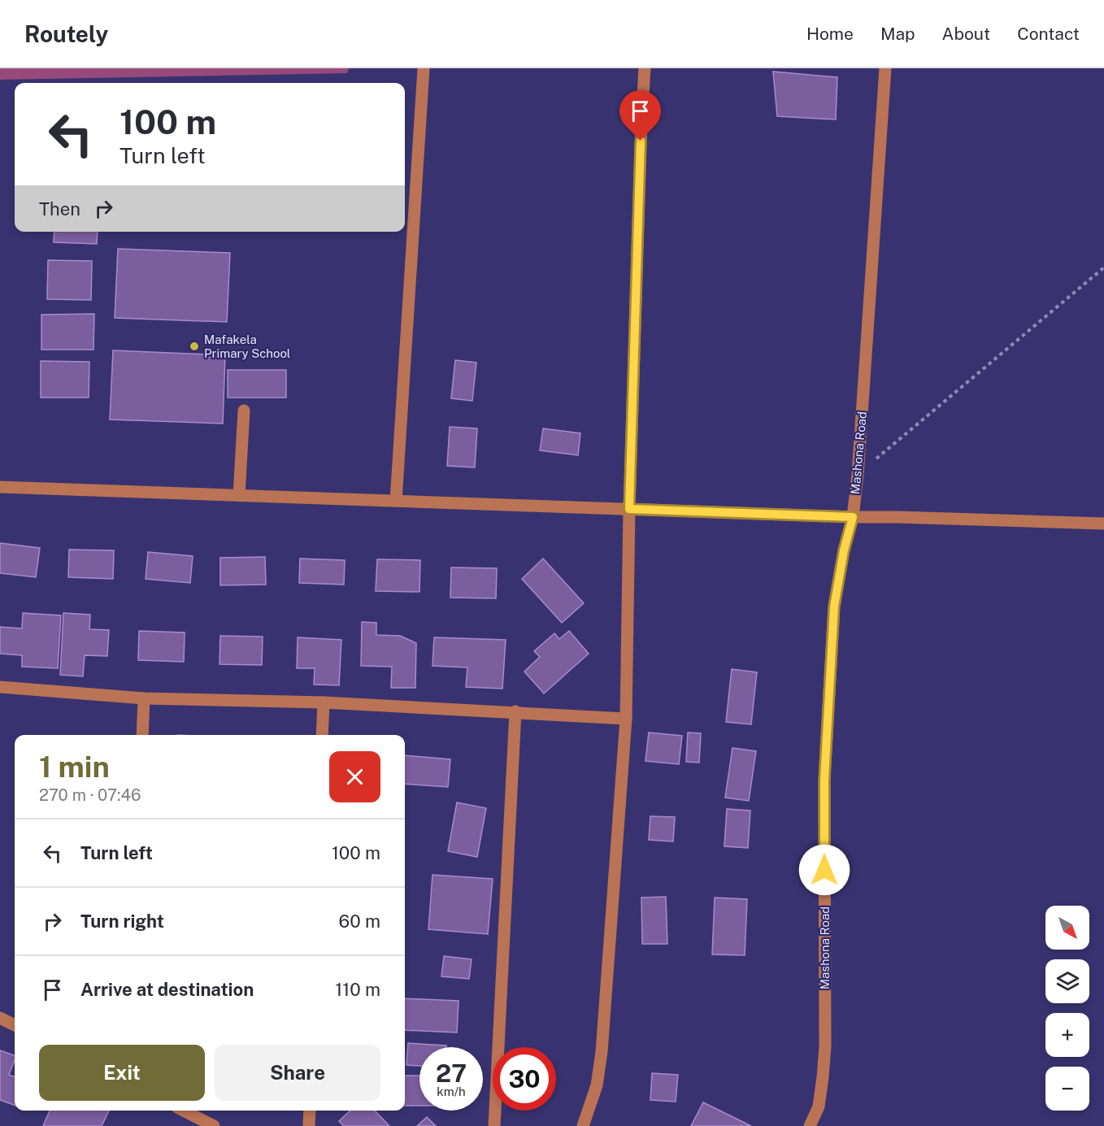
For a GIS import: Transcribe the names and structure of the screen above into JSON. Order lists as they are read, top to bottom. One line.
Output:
{"streets":{"street":["Mashona Road"]},"places":["Mafakela Primary School"],"north":"bottom right","page":{"header":"Routely","nav":["Home","Map","About","Contact"],"turn":["100 m","Turn left"],"then":"Then","heading":["1 min","270 m · 07:46"],"list":[{"name":"Turn left","value":"100 m"},{"name":"Turn right","value":"60 m"},{"name":"Arrive at destination","value":"110 m"}],"map_buttons":["+","−"],"buttons":["Exit","Share"],"speed":"27 km/h","limit":"30"}}
